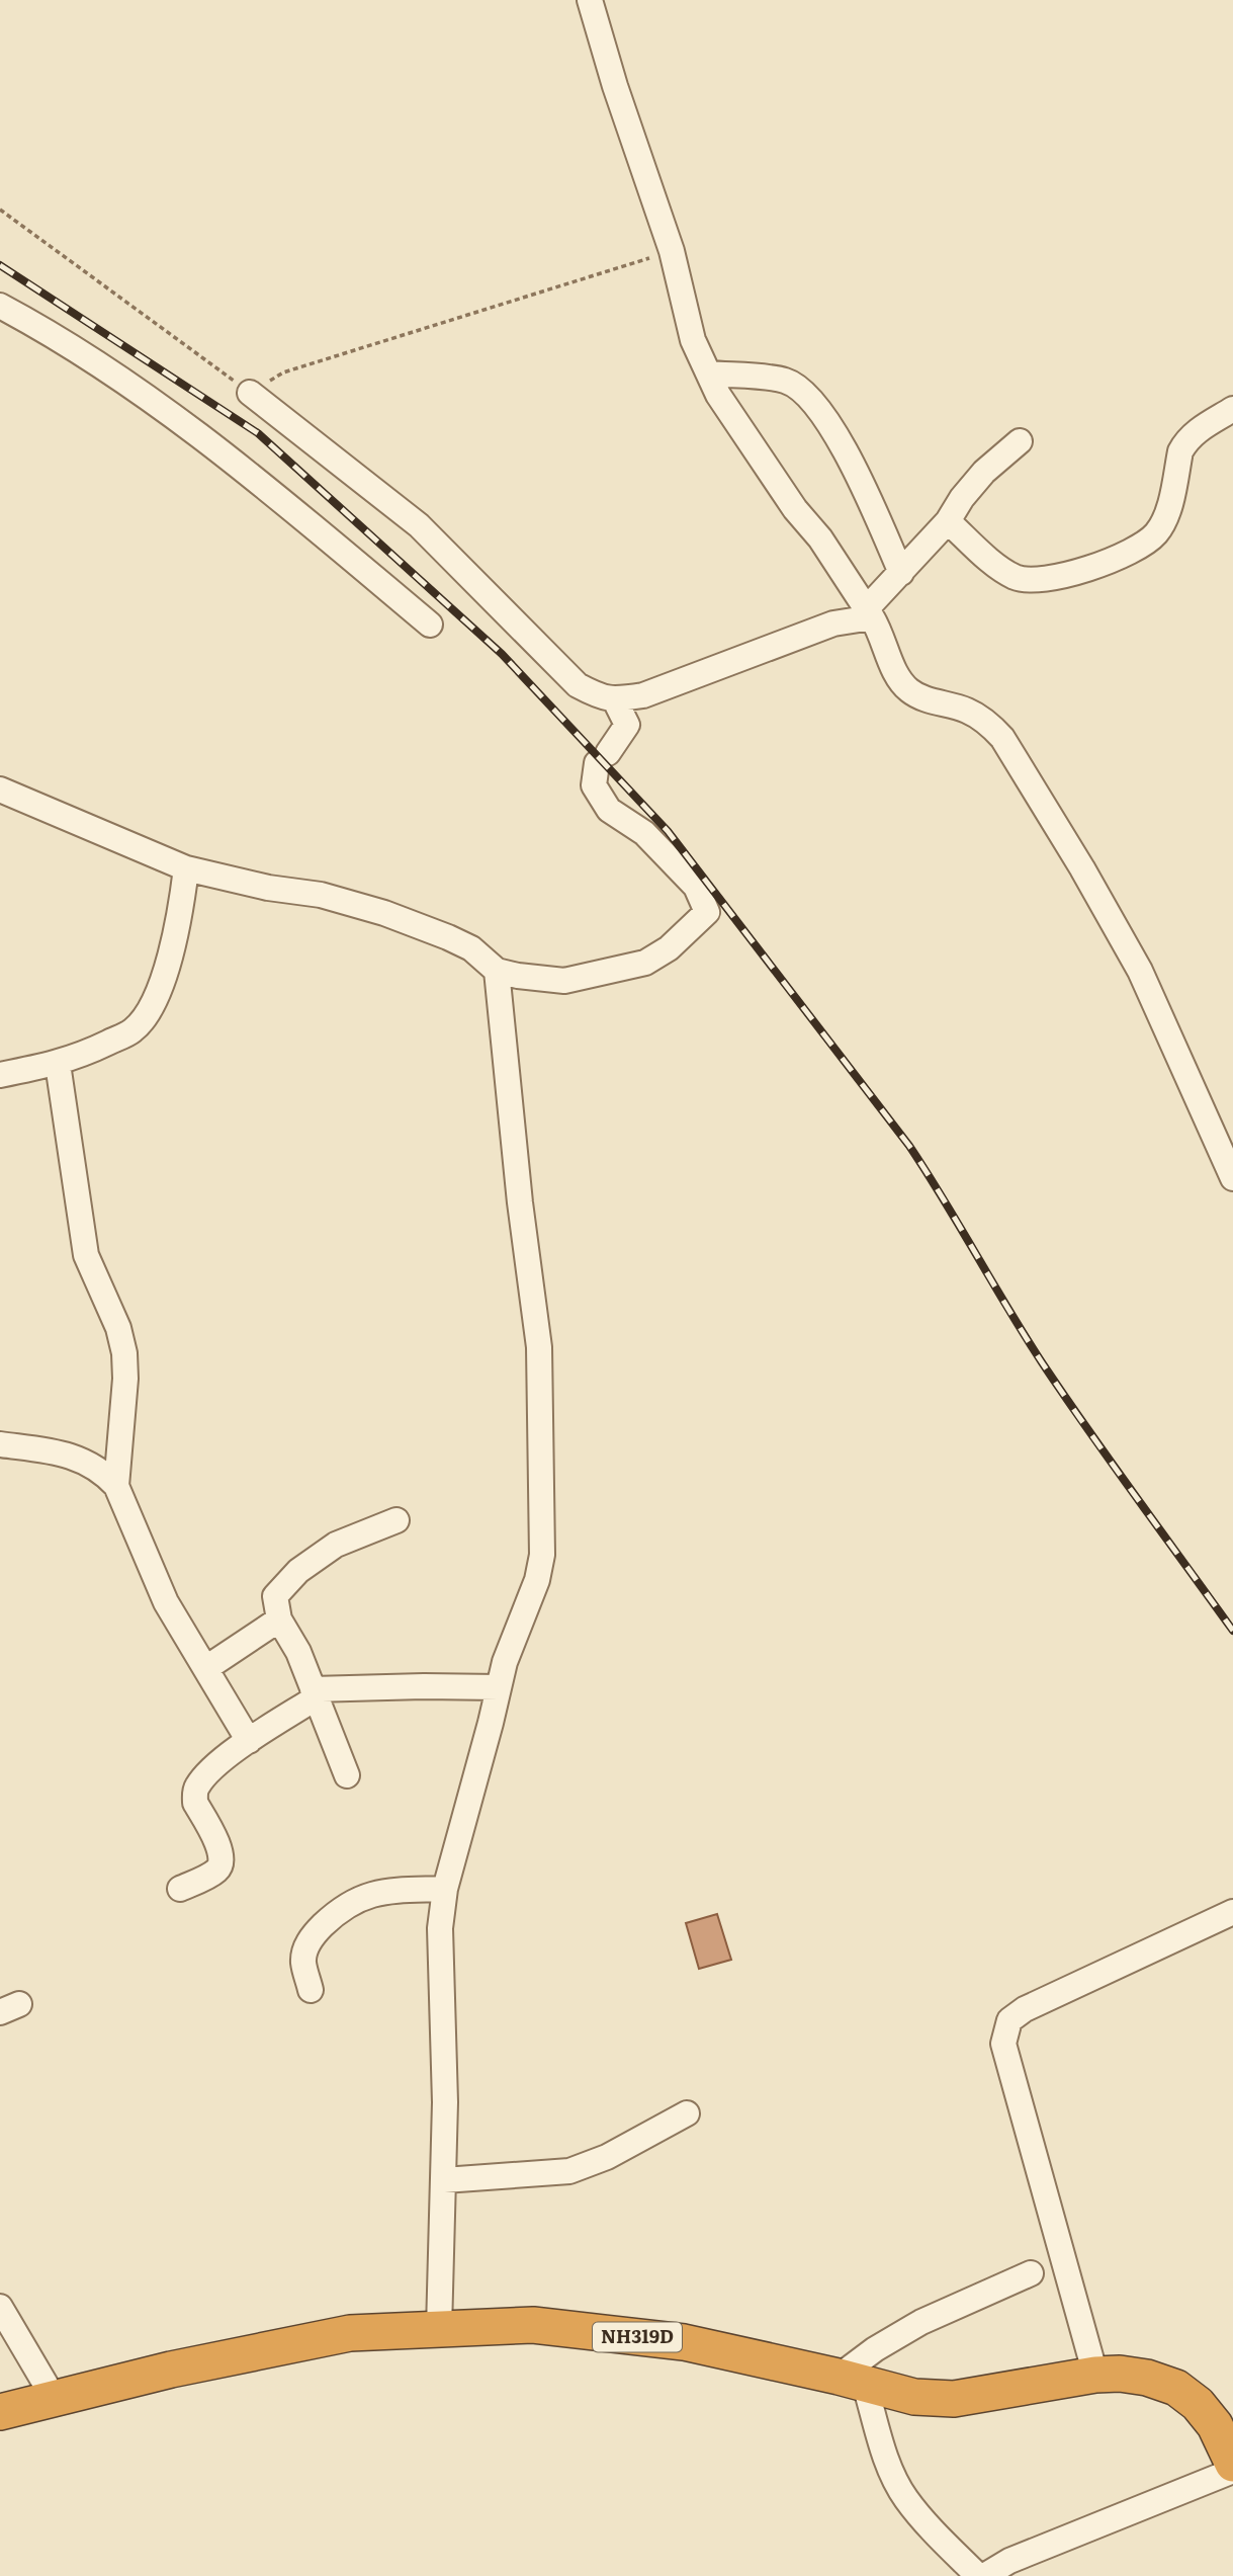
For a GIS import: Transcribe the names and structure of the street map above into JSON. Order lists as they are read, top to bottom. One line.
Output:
{"streets":{"highway":["NH319D"]}}
